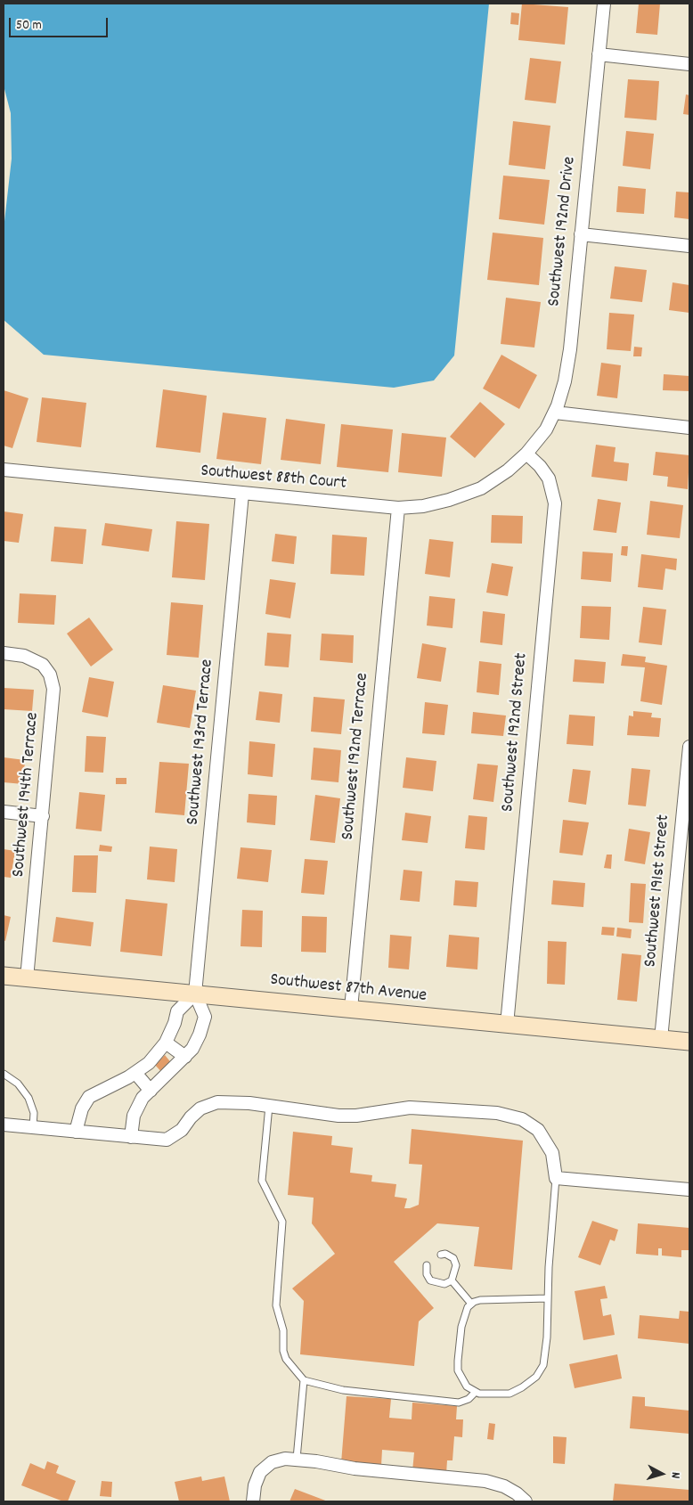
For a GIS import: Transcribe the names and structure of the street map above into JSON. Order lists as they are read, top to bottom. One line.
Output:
{"streets":{"street":["Southwest 192nd Drive","Southwest 88th Court","Southwest 192nd Street","Southwest 193rd Terrace","Southwest 192nd Terrace","Southwest 194th Terrace","Southwest 191st Street","Southwest 87th Avenue"]},"crossings":[["Southwest 192nd Drive","Southwest 88th Court"],["Southwest 192nd Drive","Southwest 192nd Street"],["Southwest 88th Court","Southwest 192nd Street"],["Southwest 88th Court","Southwest 193rd Terrace"],["Southwest 88th Court","Southwest 192nd Terrace"],["Southwest 192nd Street","Southwest 87th Avenue"],["Southwest 193rd Terrace","Southwest 87th Avenue"],["Southwest 192nd Terrace","Southwest 87th Avenue"],["Southwest 194th Terrace","Southwest 87th Avenue"],["Southwest 191st Street","Southwest 87th Avenue"]],"scale_bar":"50 m","north":"right"}
